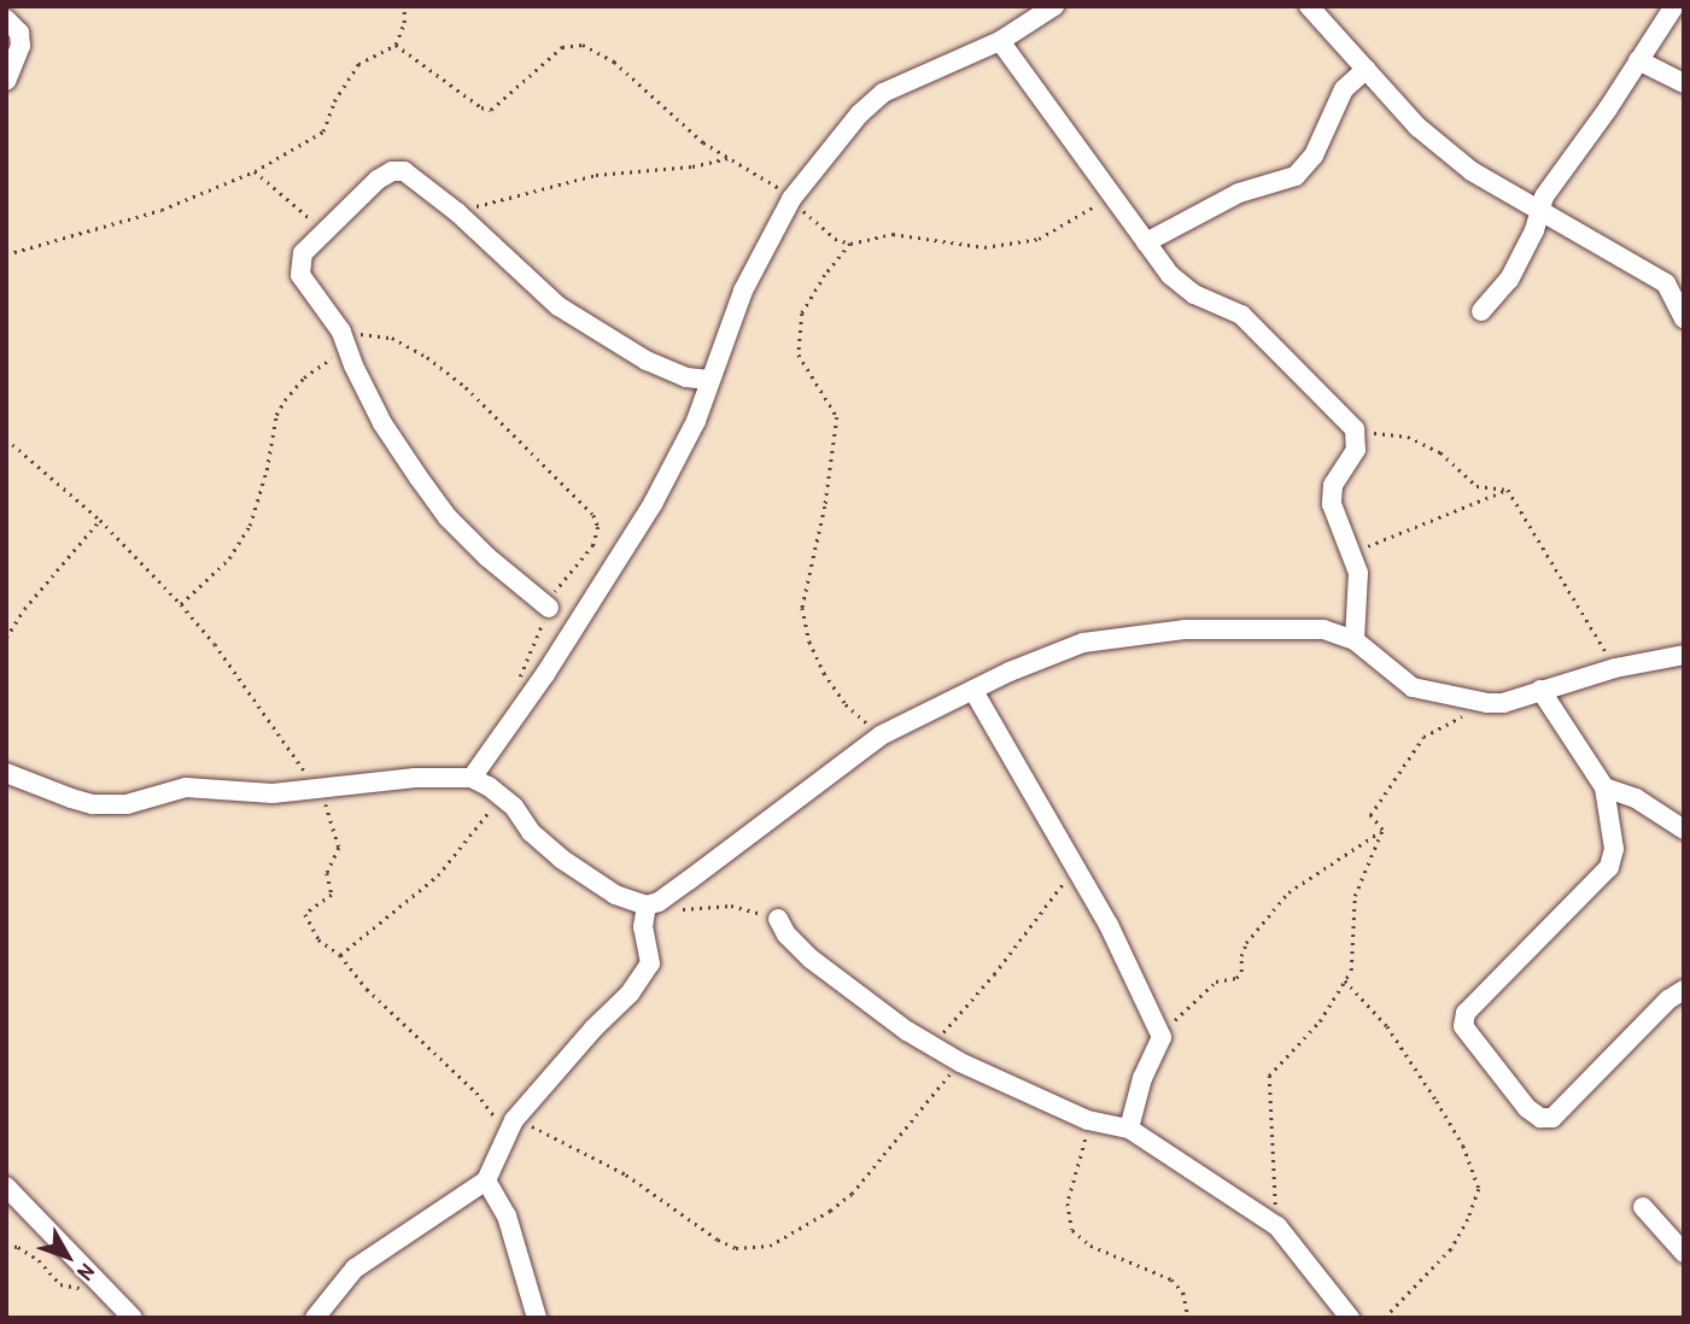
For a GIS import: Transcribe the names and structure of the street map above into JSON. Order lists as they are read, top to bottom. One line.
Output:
{"north":"bottom right"}
